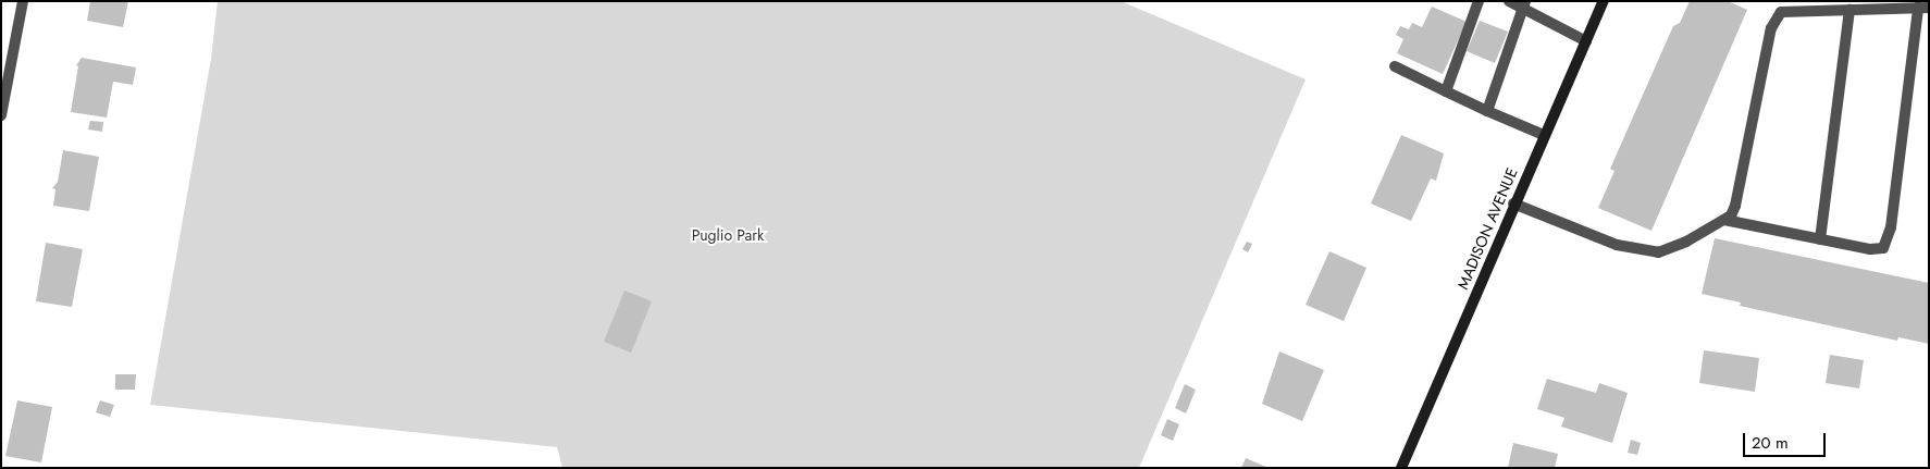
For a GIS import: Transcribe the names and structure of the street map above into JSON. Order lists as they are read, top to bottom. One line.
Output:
{"streets":{"main road":["MADISON AVENUE"]},"parks":["Puglio Park"],"scale_bar":"20 m"}
